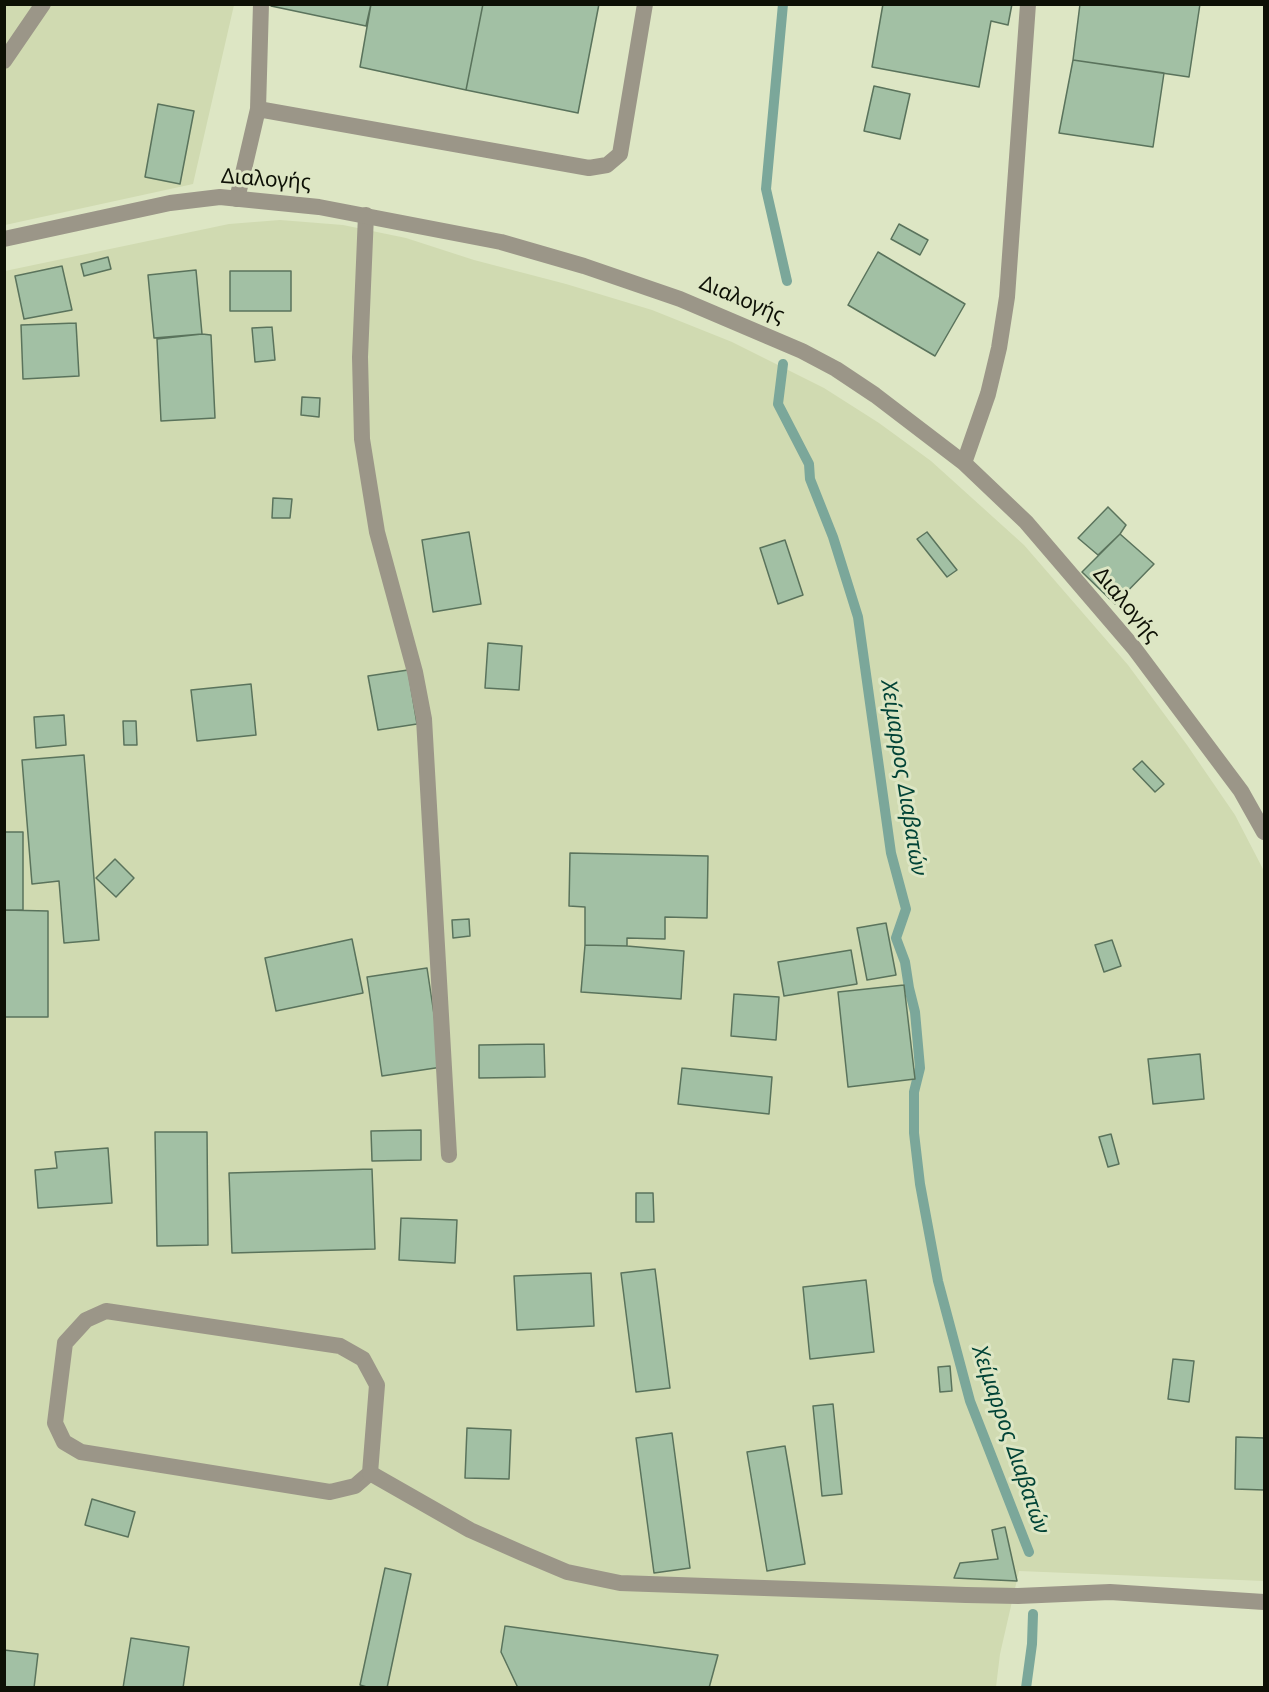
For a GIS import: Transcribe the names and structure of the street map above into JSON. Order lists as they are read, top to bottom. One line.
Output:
{"streets":{"street":["Διαλογής"]},"water":["Χείμαρρος Διαβατών"]}
